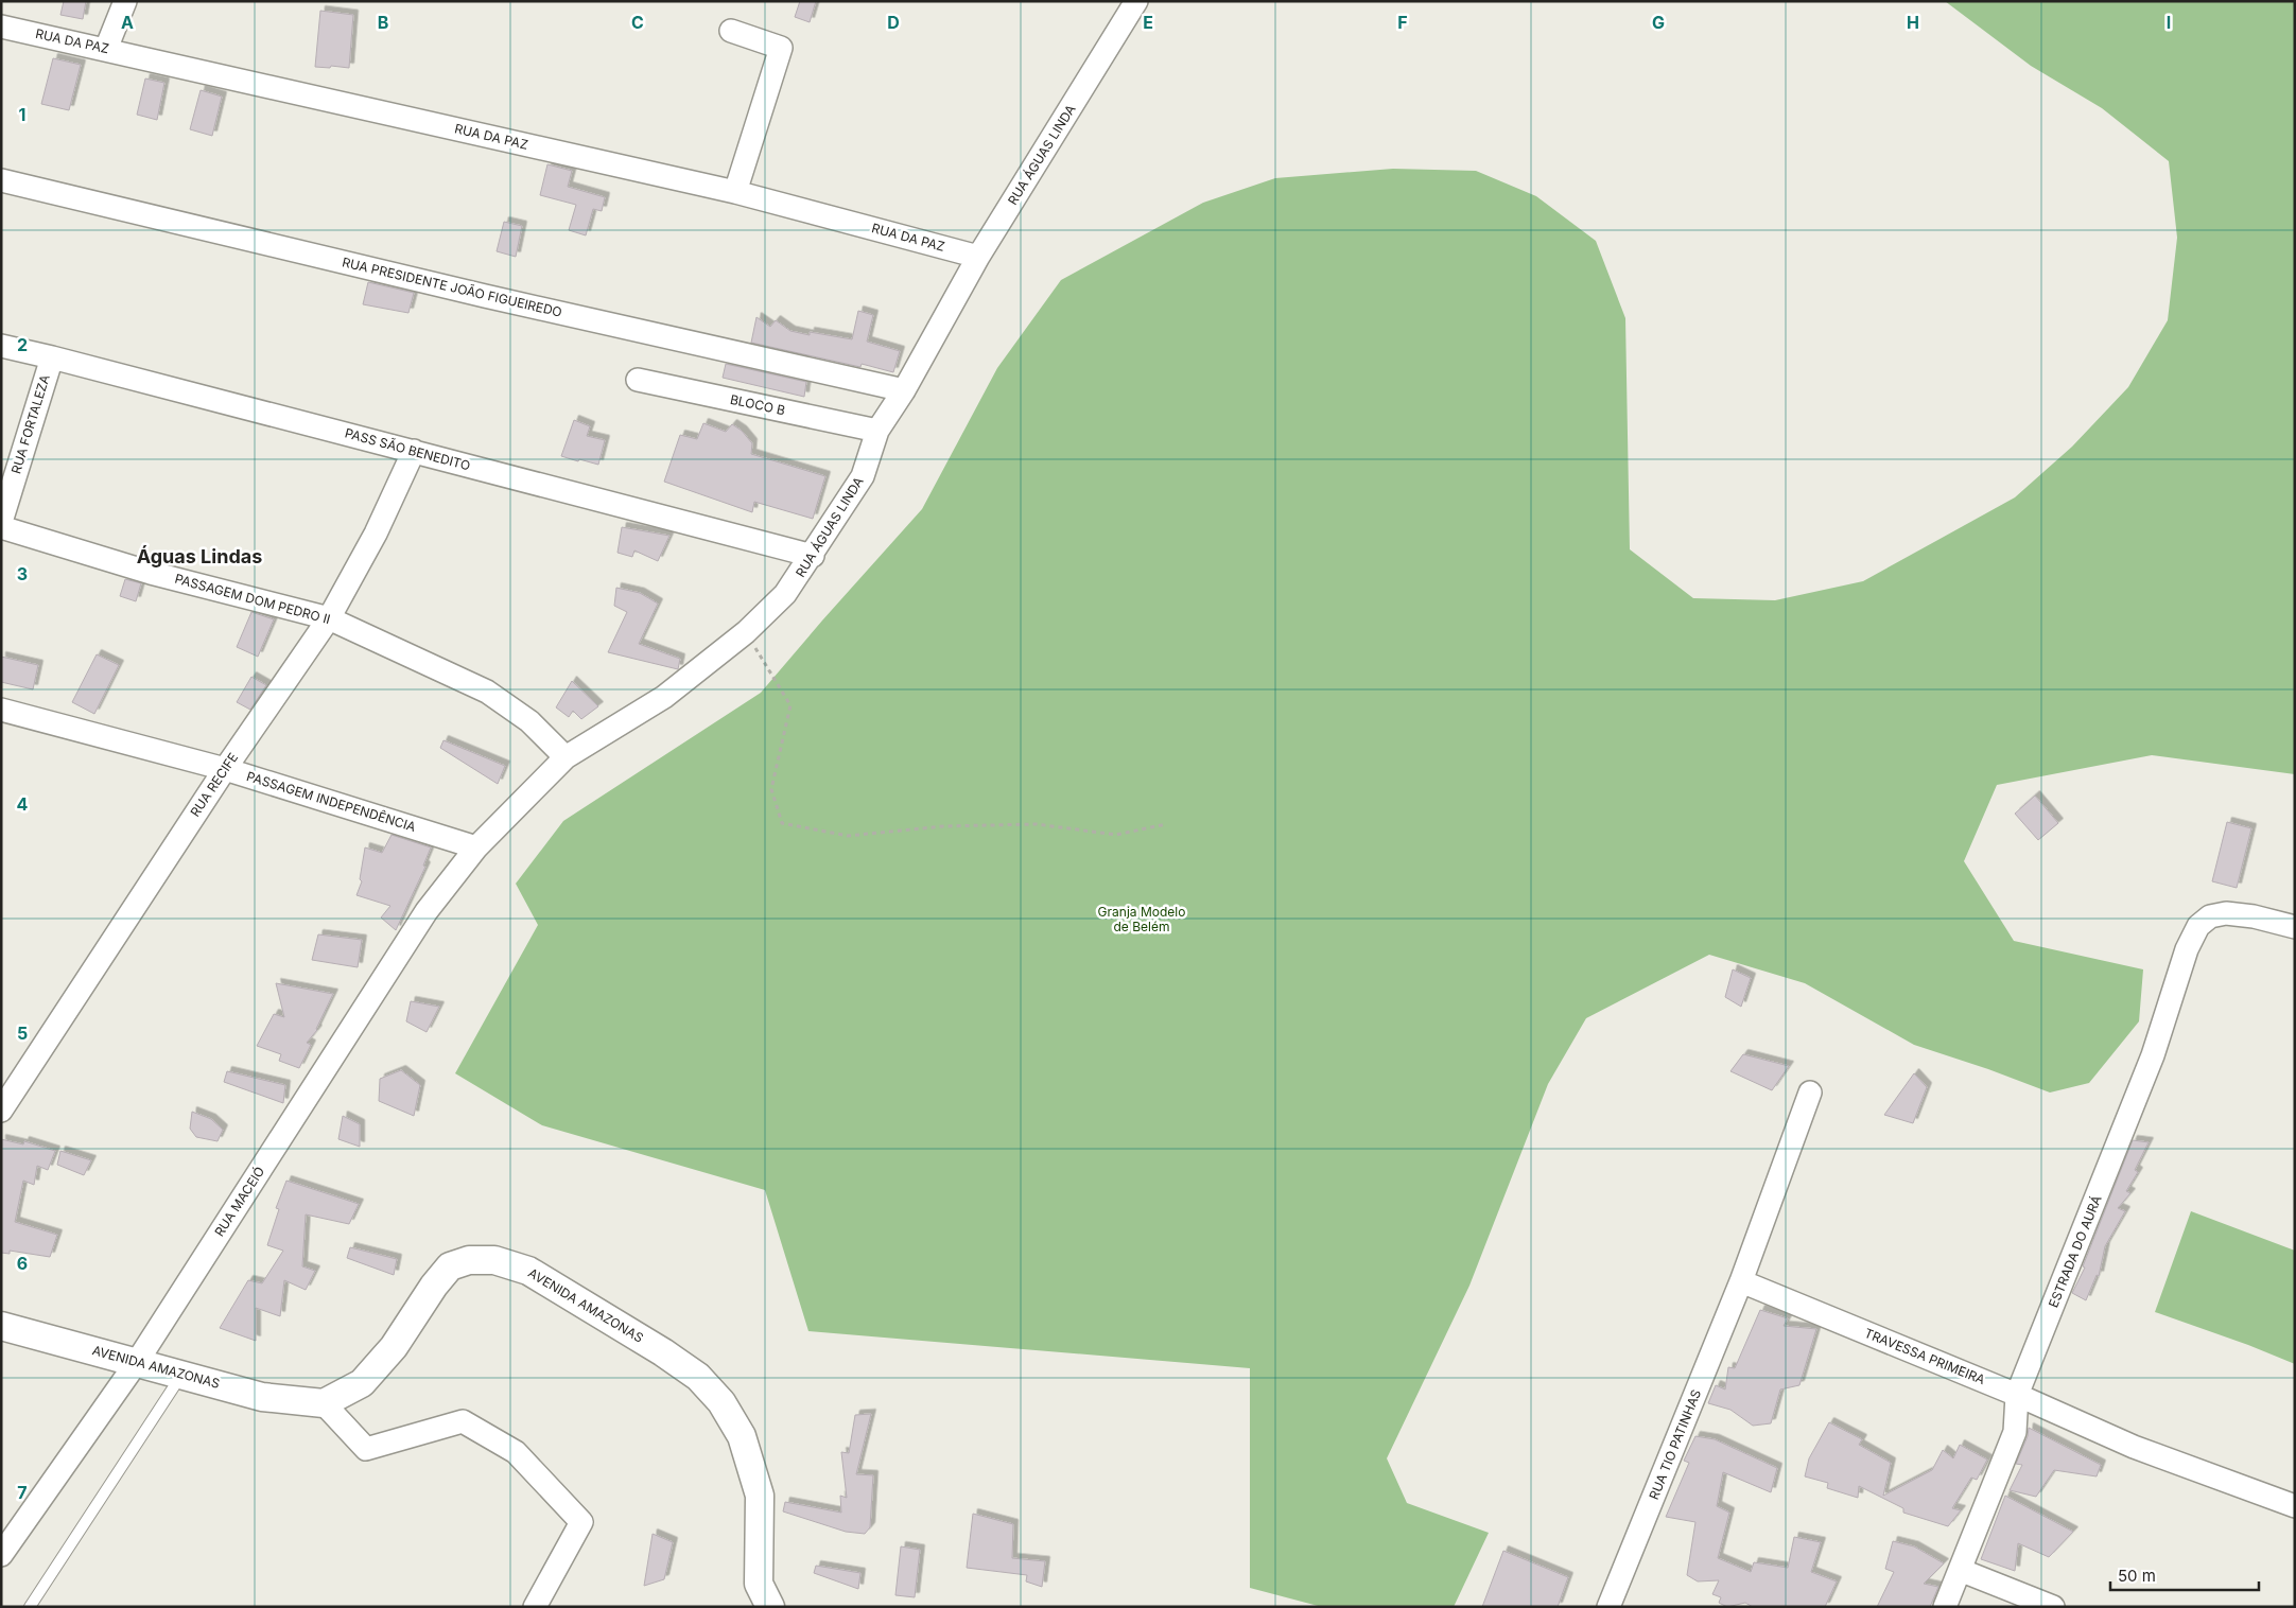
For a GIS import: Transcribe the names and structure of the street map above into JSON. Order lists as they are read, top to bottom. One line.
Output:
{"streets":{"street":["RUA DA PAZ","RUA ÁGUAS LINDA","RUA PRESIDENTE JOÃO FIGUEIREDO","BLOCO B","RUA FORTALEZA","PASS SÃO BENEDITO","PASSAGEM DOM PEDRO II","RUA RECIFE","PASSAGEM INDEPENDÊNCIA","RUA MACEIÓ","ESTRADA DO AURÁ","AVENIDA AMAZONAS","TRAVESSA PRIMEIRA","RUA TIO PATINHAS"]},"crossings":[["RUA DA PAZ","RUA ÁGUAS LINDA"],["RUA ÁGUAS LINDA","RUA PRESIDENTE JOÃO FIGUEIREDO"],["RUA ÁGUAS LINDA","BLOCO B"],["RUA ÁGUAS LINDA","PASS SÃO BENEDITO"],["RUA ÁGUAS LINDA","PASSAGEM DOM PEDRO II"],["RUA ÁGUAS LINDA","PASSAGEM INDEPENDÊNCIA"],["RUA ÁGUAS LINDA","RUA MACEIÓ"],["RUA FORTALEZA","PASS SÃO BENEDITO"],["PASS SÃO BENEDITO","RUA RECIFE"],["PASSAGEM DOM PEDRO II","RUA RECIFE"],["RUA RECIFE","PASSAGEM INDEPENDÊNCIA"],["PASSAGEM INDEPENDÊNCIA","RUA MACEIÓ"],["RUA MACEIÓ","AVENIDA AMAZONAS"],["ESTRADA DO AURÁ","TRAVESSA PRIMEIRA"],["TRAVESSA PRIMEIRA","RUA TIO PATINHAS"]],"districts":["Águas Lindas"],"parks":["Granja Modelo de Belém"],"scale_bar":"50 m","grid":{"columns":["A","B","C","D","E","F","G","H","I"],"rows":["1","2","3","4","5","6","7"]}}
